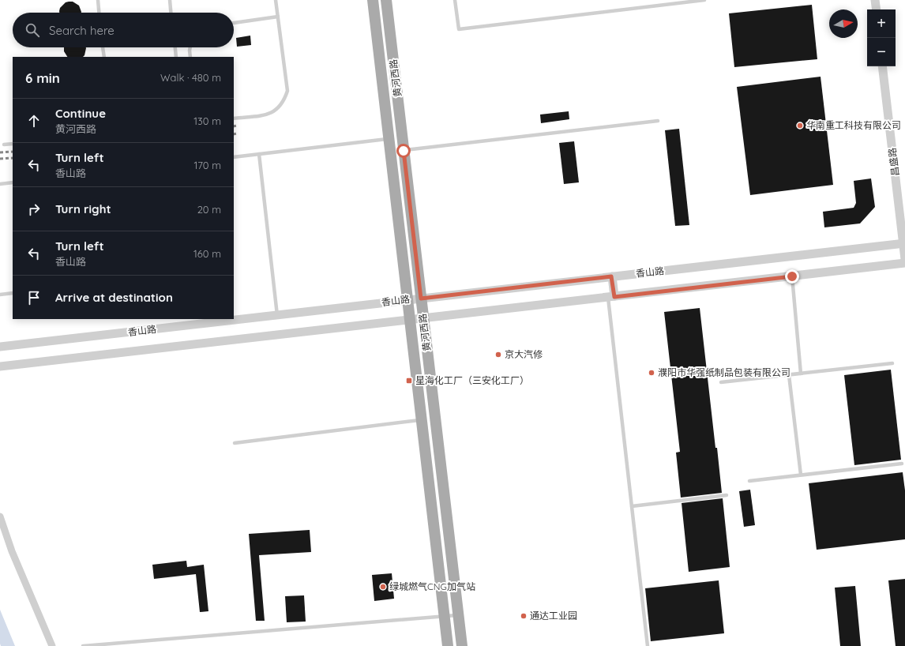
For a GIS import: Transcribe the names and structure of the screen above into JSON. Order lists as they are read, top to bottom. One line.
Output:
{"streets":{"main road":["黄河西路"],"street":["昌盛路","香山路"]},"crossings":[["黄河西路","香山路"],["昌盛路","香山路"]],"places":{"other":["华南重工科技有限公司","京大汽修","濮阳市华强纸制品包装有限公司","绿城燃气CNG加气站","通达工业园"],"transit":["星海化工厂（三安化工厂）"]},"north":"right","page":{"map_buttons":["+","−"],"search":"Search here","heading":["6 min","Walk · 480 m"],"list":[["Continue","黄河西路","130 m"],["Turn left","香山路","170 m"],["Turn right","20 m"],["Turn left","香山路","160 m"],"Arrive at destination"]}}
